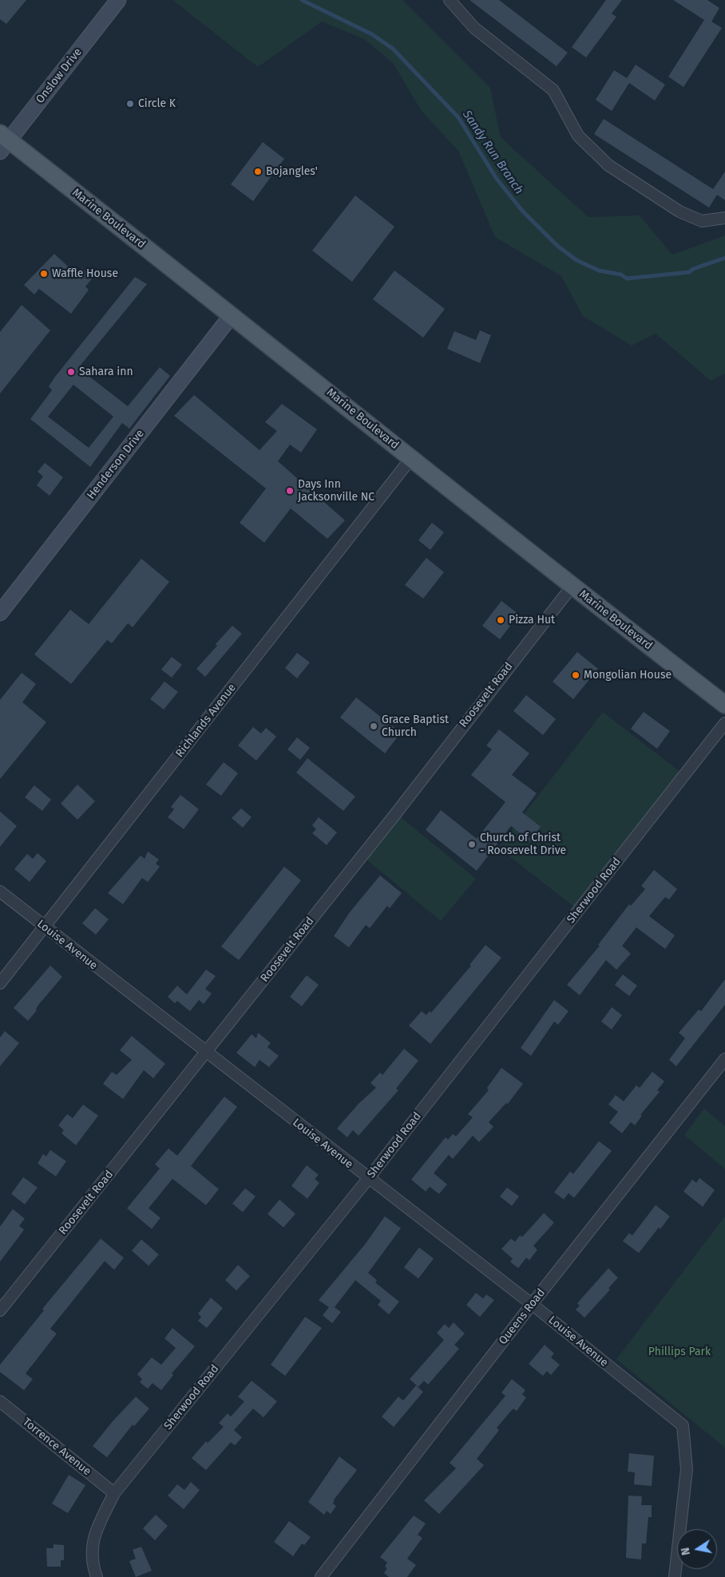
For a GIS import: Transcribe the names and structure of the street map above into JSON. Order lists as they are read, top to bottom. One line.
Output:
{"streets":{"main road":["Onslow Drive","Marine Boulevard","Henderson Drive"],"street":["Roosevelt Road","Richlands Avenue","Sherwood Road","Louise Avenue","Queens Road","Torrence Avenue"]},"crossings":[["Onslow Drive","Marine Boulevard"],["Marine Boulevard","Henderson Drive"],["Marine Boulevard","Roosevelt Road"],["Marine Boulevard","Richlands Avenue"],["Roosevelt Road","Louise Avenue"],["Richlands Avenue","Louise Avenue"],["Sherwood Road","Louise Avenue"],["Sherwood Road","Torrence Avenue"],["Louise Avenue","Queens Road"]],"water":["Sandy Run Branch"],"parks":["Phillips Park"],"places":["Circle K","Bojangles'","Waffle House","Sahara inn","Days Inn Jacksonville NC","Pizza Hut","Mongolian House","Grace Baptist Church","Church of Christ - Roosevelt Drive"],"north":"left"}
